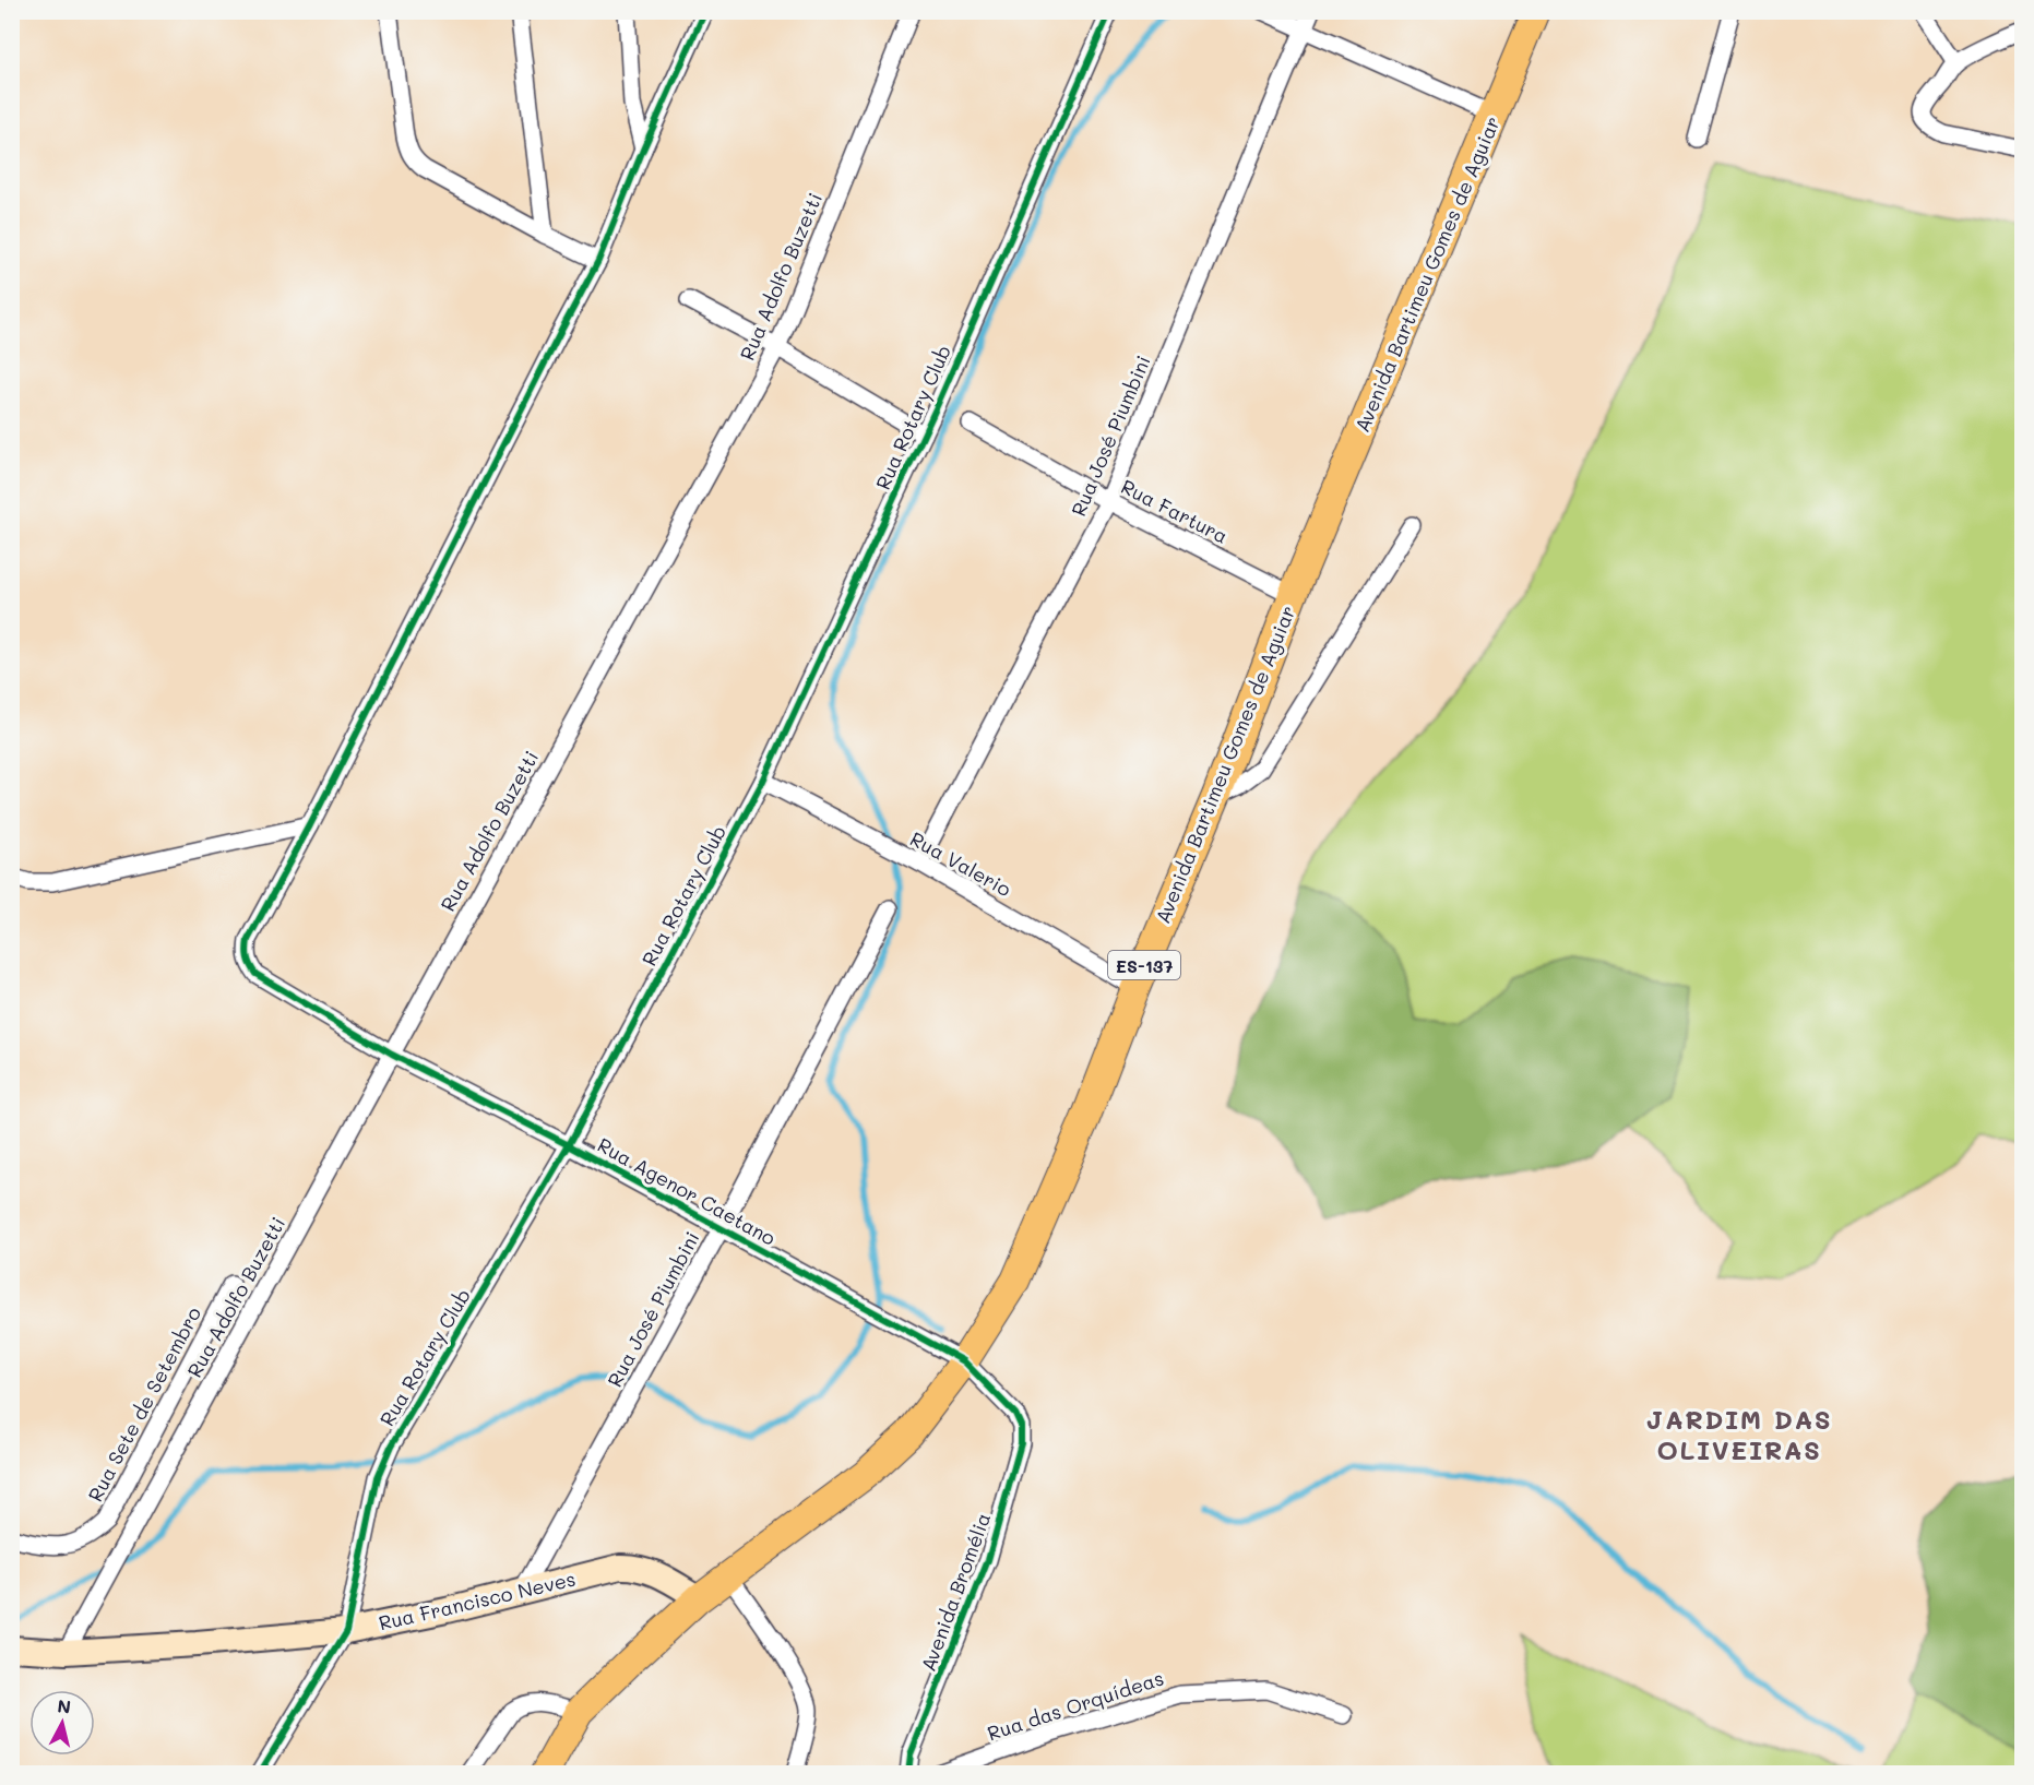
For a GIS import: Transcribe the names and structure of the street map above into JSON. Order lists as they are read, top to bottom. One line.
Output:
{"streets":{"main road":["Avenida Bartimeu Gomes de Aguiar","ES-137"],"street":["Rua Adolfo Buzetti","Rua Rotary Club","Rua José Piumbini","Rua Fartura","Rua Valerio","Rua Agenor Caetano","Rua Sete de Setembro","Avenida Bromélia","Rua Francisco Neves","Rua das Orquídeas"]},"crossings":[["Avenida Bartimeu Gomes de Aguiar","Rua Fartura"],["Avenida Bartimeu Gomes de Aguiar","Rua Valerio"],["Avenida Bartimeu Gomes de Aguiar","Rua Agenor Caetano"],["Avenida Bartimeu Gomes de Aguiar","Avenida Bromélia"],["Avenida Bartimeu Gomes de Aguiar","Rua Francisco Neves"],["Rua Adolfo Buzetti","Rua Agenor Caetano"],["Rua Adolfo Buzetti","Rua Francisco Neves"],["Rua Rotary Club","Rua Valerio"],["Rua Rotary Club","Rua Agenor Caetano"],["Rua Rotary Club","Rua Francisco Neves"],["Rua José Piumbini","Rua Fartura"],["Rua José Piumbini","Rua Valerio"],["Rua José Piumbini","Rua Agenor Caetano"],["Rua José Piumbini","Rua Francisco Neves"],["Rua Agenor Caetano","Avenida Bromélia"]],"districts":["JARDIM DAS OLIVEIRAS"],"north":"top"}
